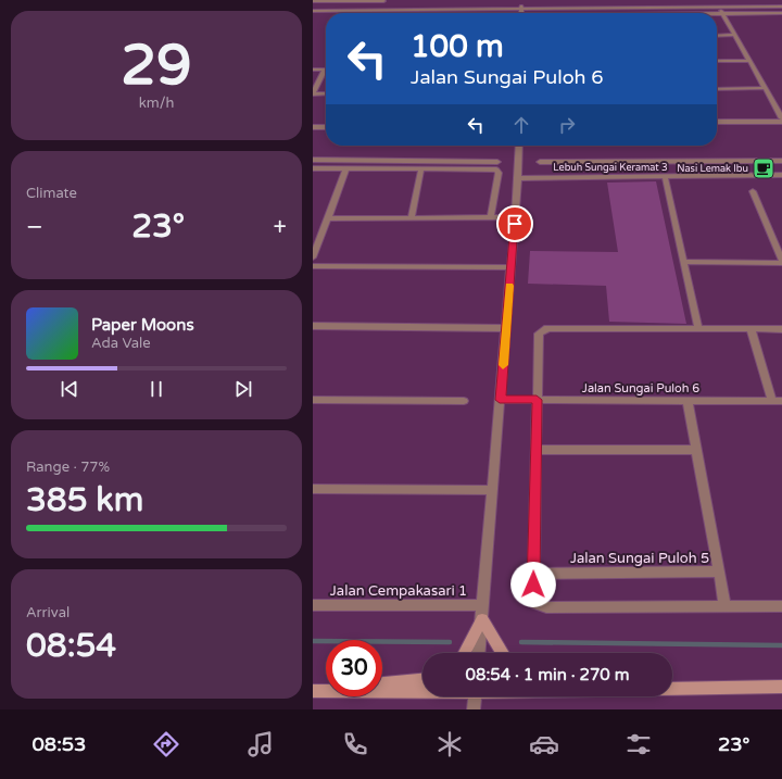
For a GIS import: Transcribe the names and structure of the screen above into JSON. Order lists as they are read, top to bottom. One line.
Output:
{"streets":{"street":["Lebuh Sungai Keramat 3","Jalan Sungai Puloh 6","Jalan Sungai Puloh 5","Jalan Cempakasari 1"]},"places":{"cafe":["Nasi Lemak Ibu"]},"page":{"tile":[["29","km/h"],"Climate",["Range · 77%","385 km"],["Arrival","08:54"]],"turn":["100 m","Jalan Sungai Puloh 6"],"heat":["−","23°","+"],"song":["Paper Moons","Ada Vale"],"limit":"30","trip":"08:54 · 1 min · 270 m","tabs":["08:53","23°"]}}
